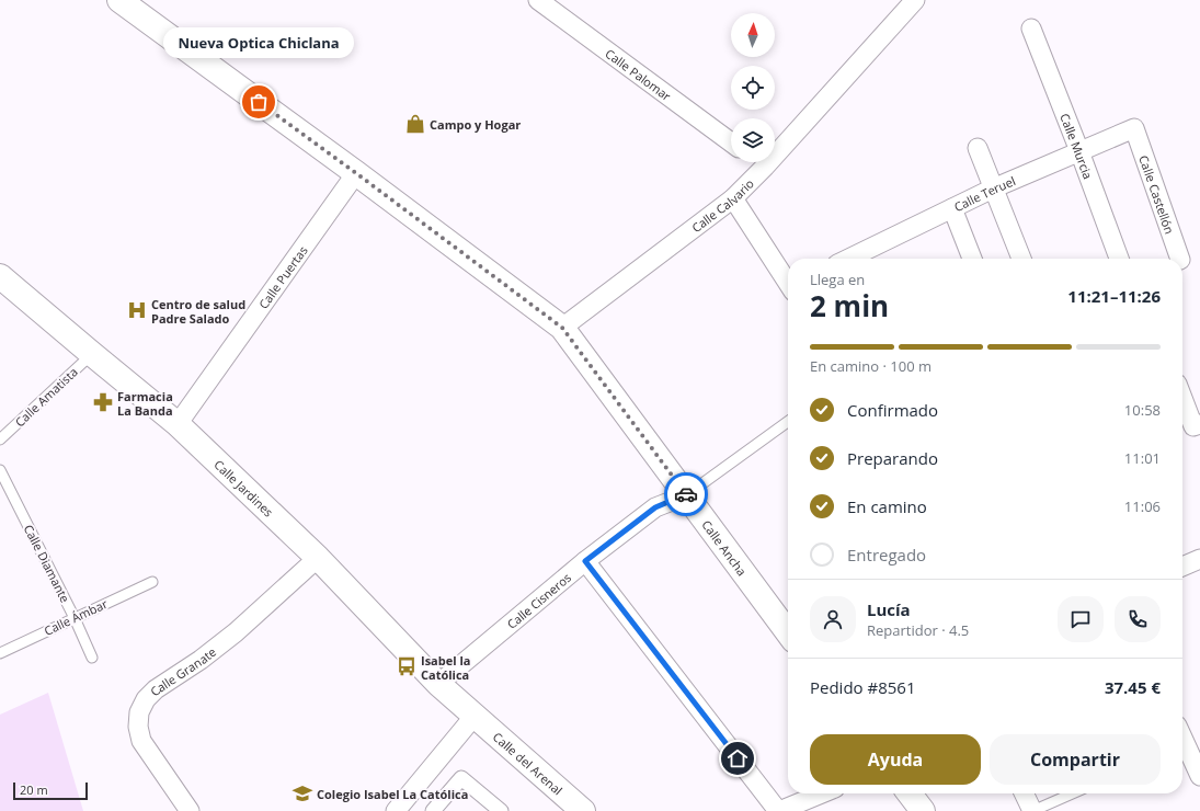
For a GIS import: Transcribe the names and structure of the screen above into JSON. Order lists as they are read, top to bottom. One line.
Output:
{"streets":{"main road":["Calle Jardines","Calle Ancha","Calle del Arenal"],"street":["Calle Palomar","Calle Murcia","Calle Teruel","Calle Castellón","Calle Calvario","Calle Puertas","Calle Cisneros","Calle Granate"],"lane":["Calle Amatista","Calle Diamante","Calle Ámbar"]},"crossings":[["Calle Murcia","Calle Teruel"],["Calle Teruel","Calle Castellón"],["Calle Calvario","Calle Ancha"],["Calle Puertas","Calle Jardines"],["Calle Puertas","Calle Ancha"],["Calle Amatista","Calle Jardines"],["Calle Jardines","Calle Cisneros"],["Calle Jardines","Calle Granate"],["Calle Jardines","Calle del Arenal"],["Calle Ancha","Calle Cisneros"],["Calle Diamante","Calle Ámbar"]],"places":{"other":["Nueva Optica Chiclana"],"shop":["Campo y Hogar"],"hospital":["Centro de salud Padre Salado"],"pharmacy":["Farmacia La Banda"],"bus stop":["Isabel la Católica"],"school or university":["Colegio Isabel La Católica"]},"scale_bar":"20 m","north":"top","page":{"bubble":"Nueva Optica Chiclana","heading":["2 min","Llega en","11:21–11:26"],"panel":["Lucía","Repartidor · 4.5","Pedido #8561","37.45 €"],"bar":"En camino · 100 m","list":[["Confirmado","10:58"],["Preparando","11:01"],["En camino","11:06"],"Entregado"],"buttons":["Ayuda","Compartir"],"scale":"20 m"}}
